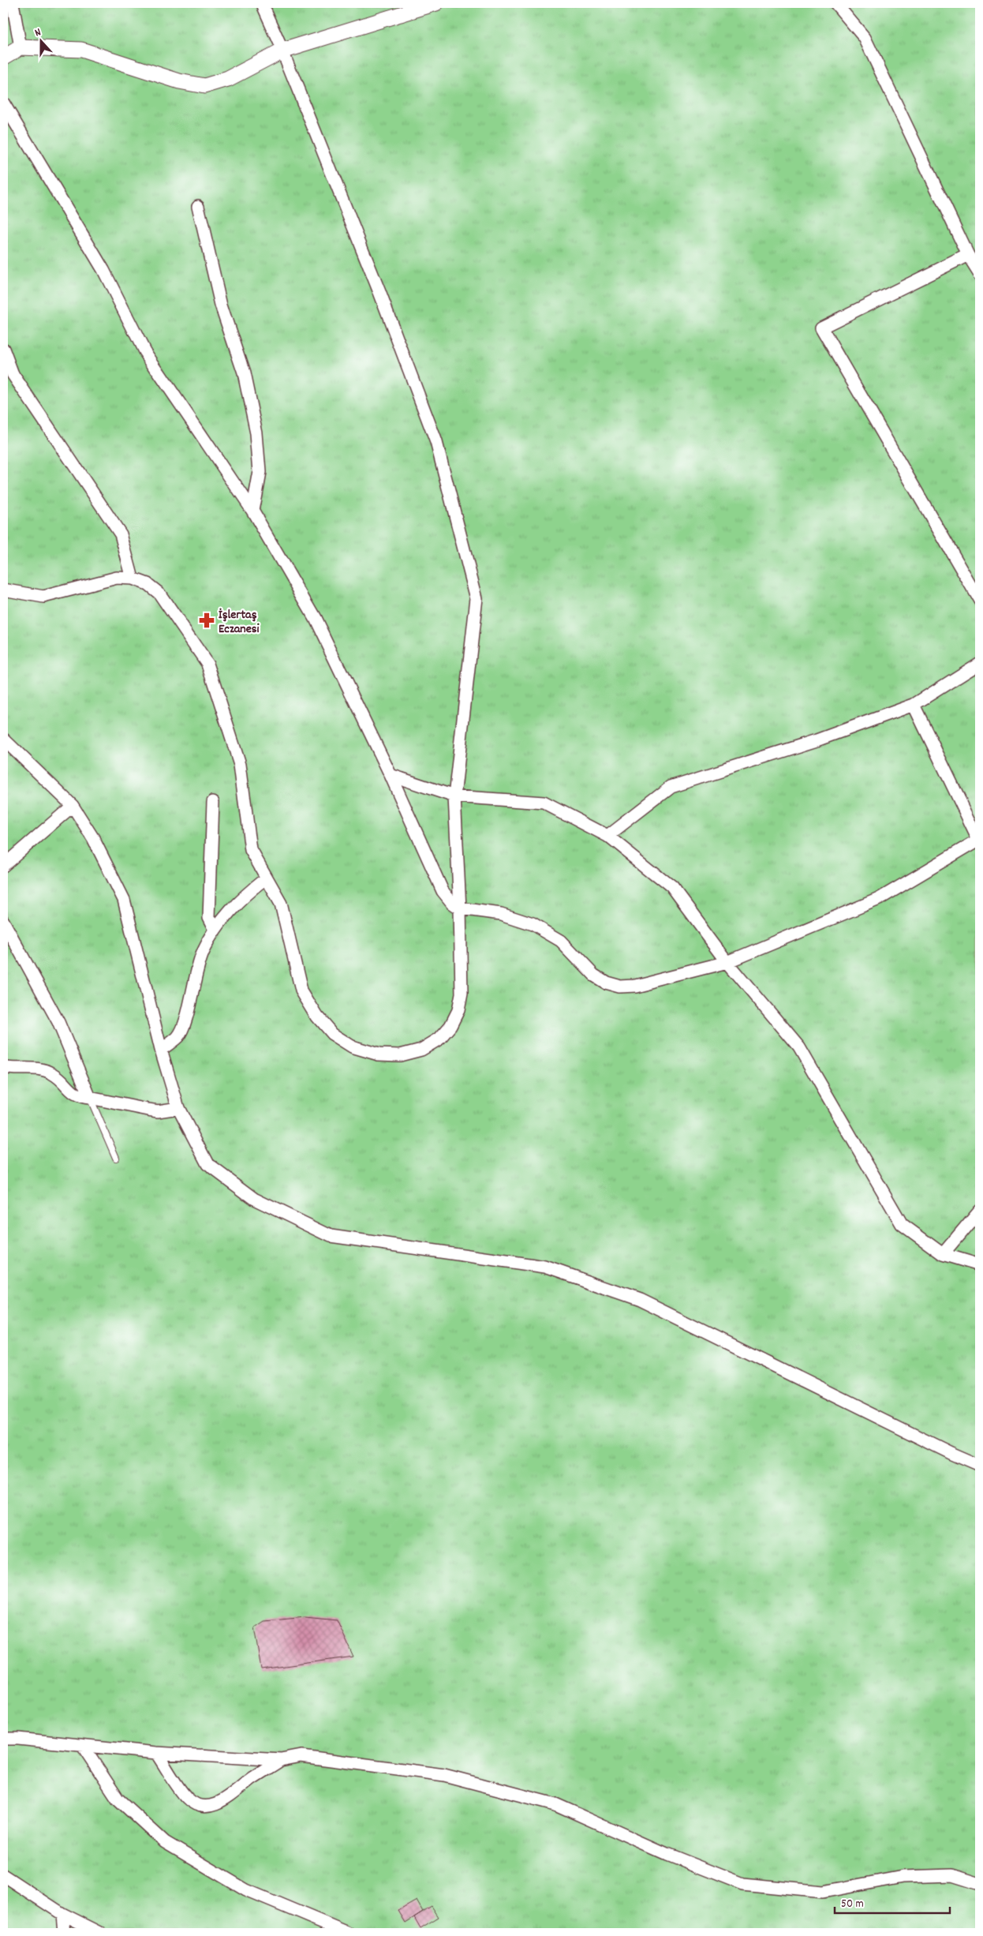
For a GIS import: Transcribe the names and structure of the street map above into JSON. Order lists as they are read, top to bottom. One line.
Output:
{"places":{"pharmacy":["İşlertaş Eczanesi"]},"scale_bar":"50 m","north":"top"}
